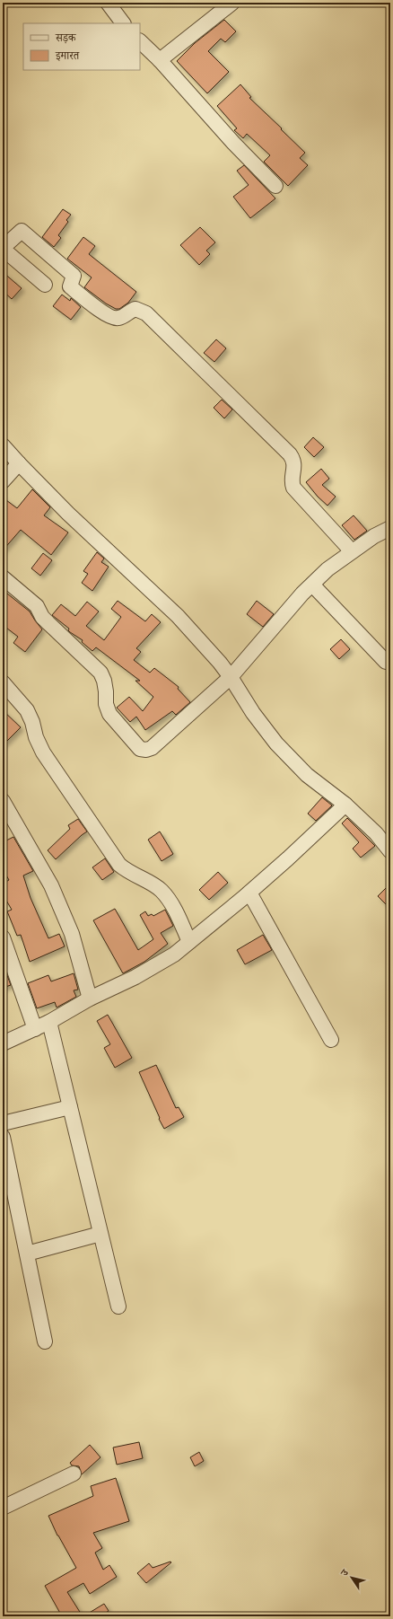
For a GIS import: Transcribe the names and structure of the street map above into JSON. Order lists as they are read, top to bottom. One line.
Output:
{"legend":["सड़क","इमारत"],"north":"top left"}
